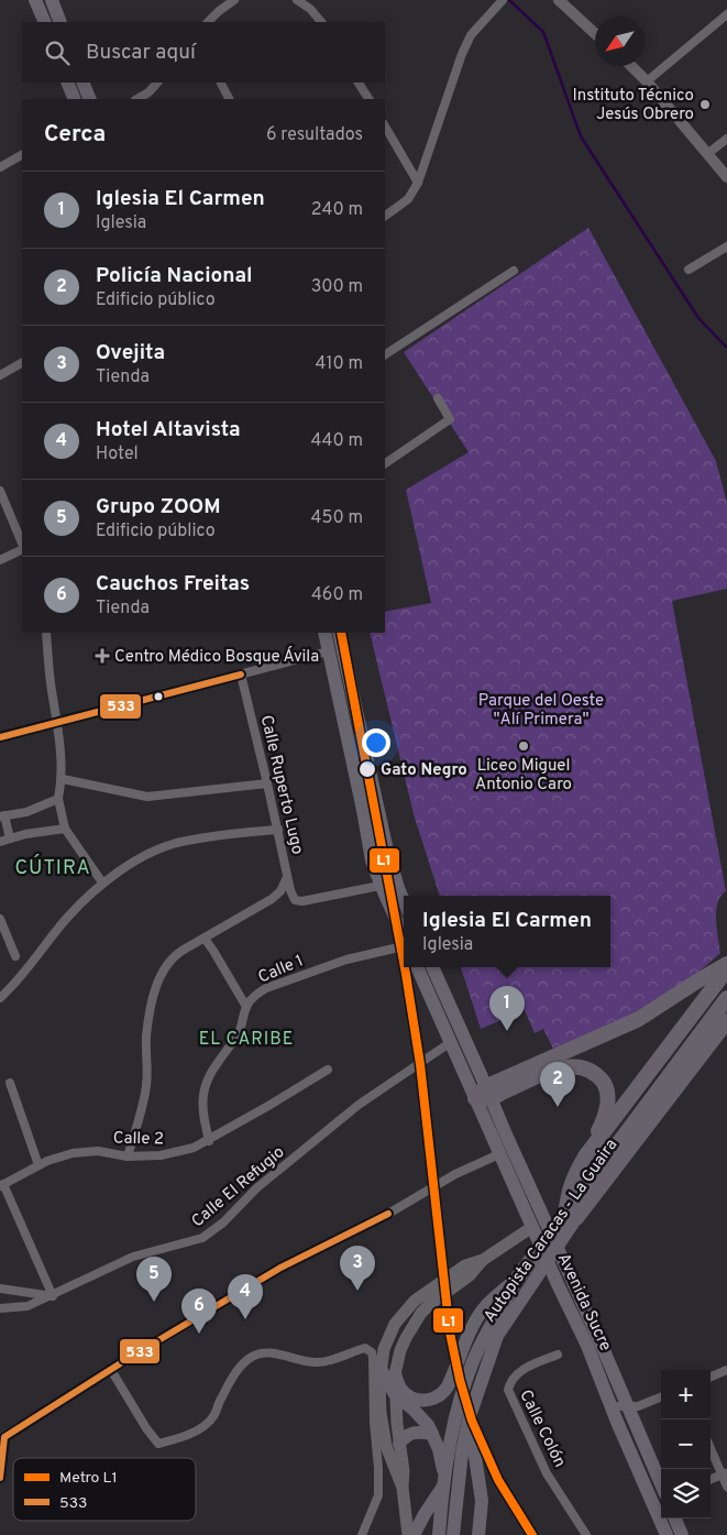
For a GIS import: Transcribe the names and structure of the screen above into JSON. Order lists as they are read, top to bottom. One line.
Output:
{"streets":{"highway":["Autopista Caracas - La Guaira"],"main road":["Avenida Sucre"],"street":["Calle Ruperto Lugo","Calle 1","Calle 2","Calle El Refugio","Calle Colón"]},"crossings":[["Calle 1","Calle 2"],["Calle El Refugio","Avenida Sucre"]],"districts":["CÚTIRA","EL CARIBE"],"parks":["Parque del Oeste \"Alí Primera\""],"places":{"other":["Instituto Técnico Jesús Obrero","Liceo Miguel Antonio Caro","Gato Negro"],"health":["Centro Médico Bosque Ávila"]},"lines":["metro line L1","transit line 533"],"legend":["Metro L1","533"],"north":"bottom left","page":{"search":"Buscar aquí","heading":["Cerca","6 resultados"],"list":[{"mark":"1","name":"Iglesia El Carmen","note":"Iglesia","value":"240 m"},{"mark":"2","name":"Policía Nacional","note":"Edificio público","value":"300 m"},{"mark":"3","name":"Ovejita","note":"Tienda","value":"410 m"},{"mark":"4","name":"Hotel Altavista","note":"Hotel","value":"440 m"},{"mark":"5","name":"Grupo ZOOM","note":"Edificio público","value":"450 m"},{"mark":"6","name":"Cauchos Freitas","note":"Tienda","value":"460 m"}],"popup":["Iglesia El Carmen","Iglesia"],"pins":["1","2","3","5","4","6"],"map_buttons":["+","−"]}}
